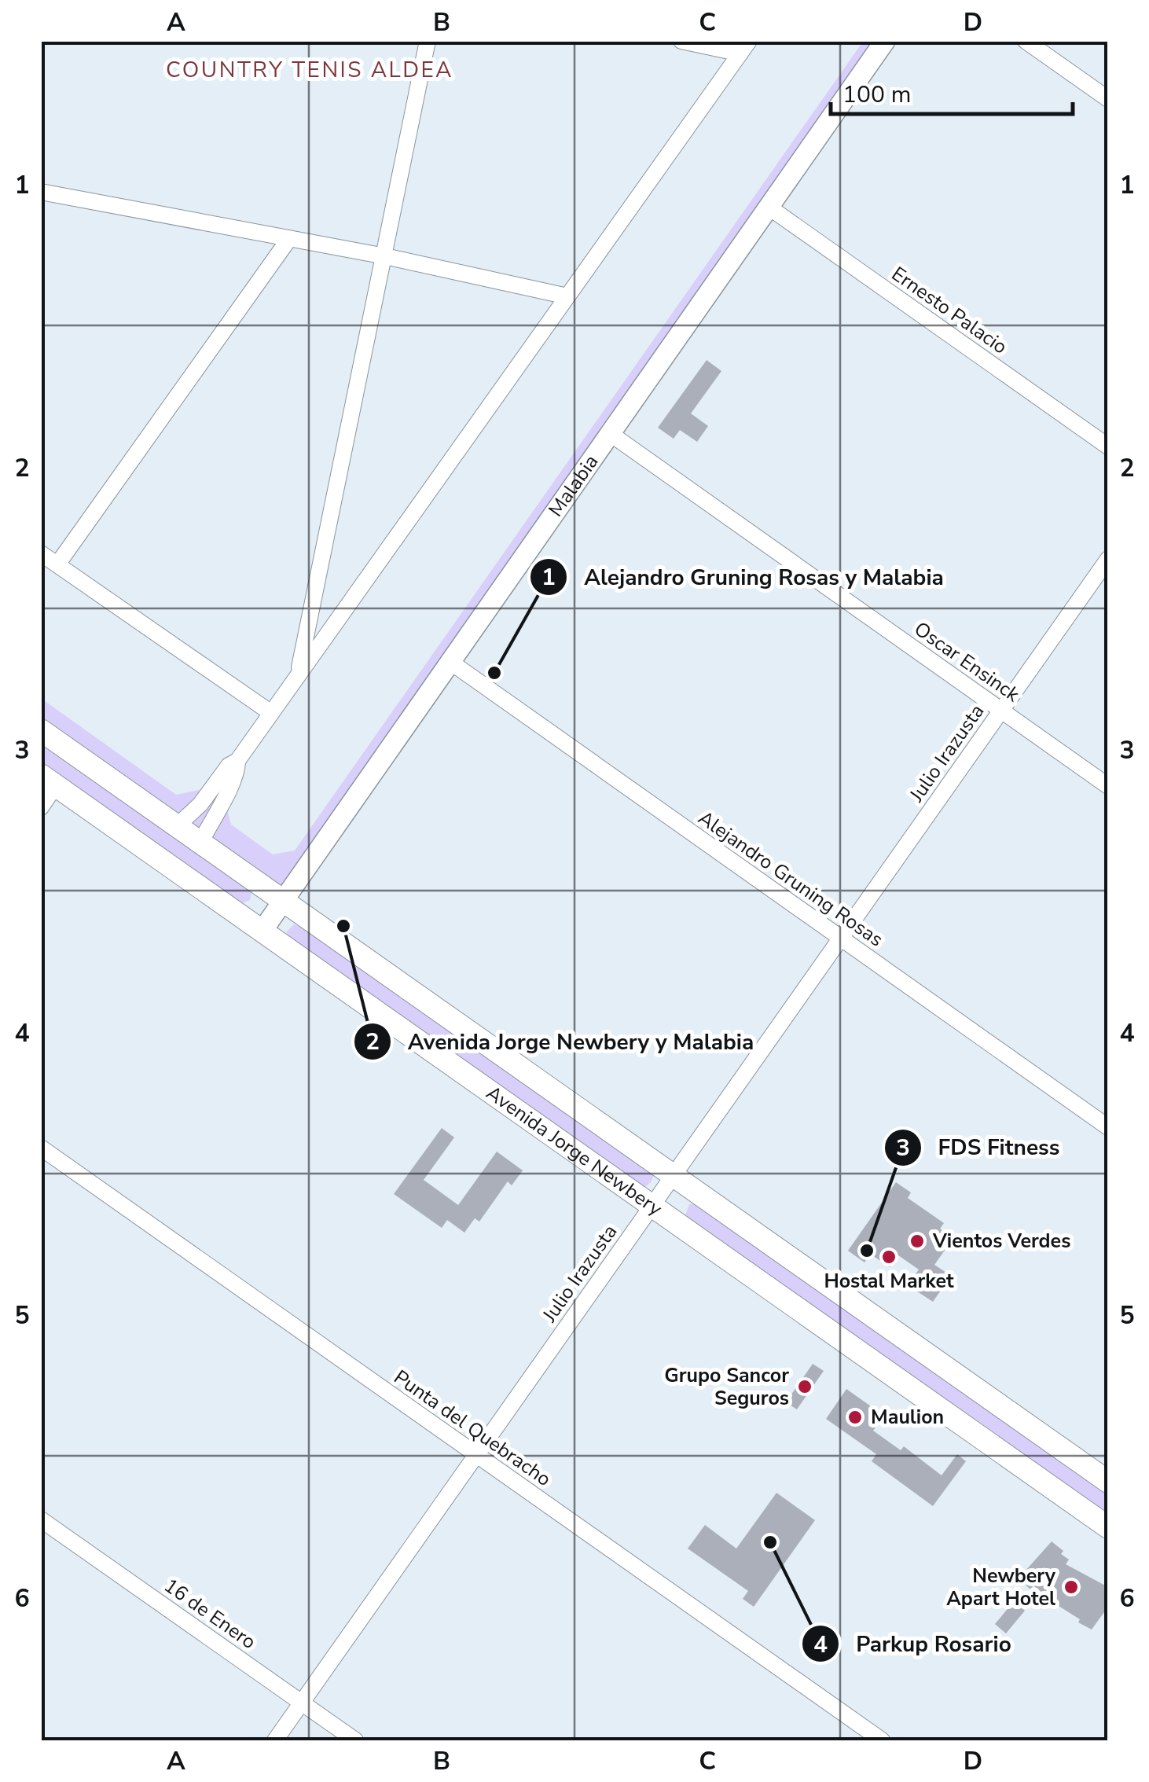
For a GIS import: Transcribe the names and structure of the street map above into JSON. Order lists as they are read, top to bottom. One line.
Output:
{"streets":{"main road":["Avenida Jorge Newbery"],"street":["Ernesto Palacio","Malabia","Oscar Ensinck","Julio Irazusta","Alejandro Gruning Rosas","Punta del Quebracho","16 de Enero"]},"crossings":[["Ernesto Palacio","Malabia"],["Malabia","Oscar Ensinck"],["Malabia","Alejandro Gruning Rosas"],["Malabia","Avenida Jorge Newbery"],["Oscar Ensinck","Julio Irazusta"],["Julio Irazusta","Alejandro Gruning Rosas"],["Julio Irazusta","Avenida Jorge Newbery"],["Julio Irazusta","Punta del Quebracho"],["Julio Irazusta","16 de Enero"]],"districts":["COUNTRY TENIS ALDEA"],"places":["Alejandro Gruning Rosas y Malabia","Avenida Jorge Newbery y Malabia","Vientos Verdes","FDS Fitness","Hostal Market","Grupo Sancor Seguros","Maulion","Parkup Rosario","Newbery Apart Hotel"],"scale_bar":"100 m","grid":{"columns":["A","B","C","D"],"rows":["1","2","3","4","5","6"]}}
